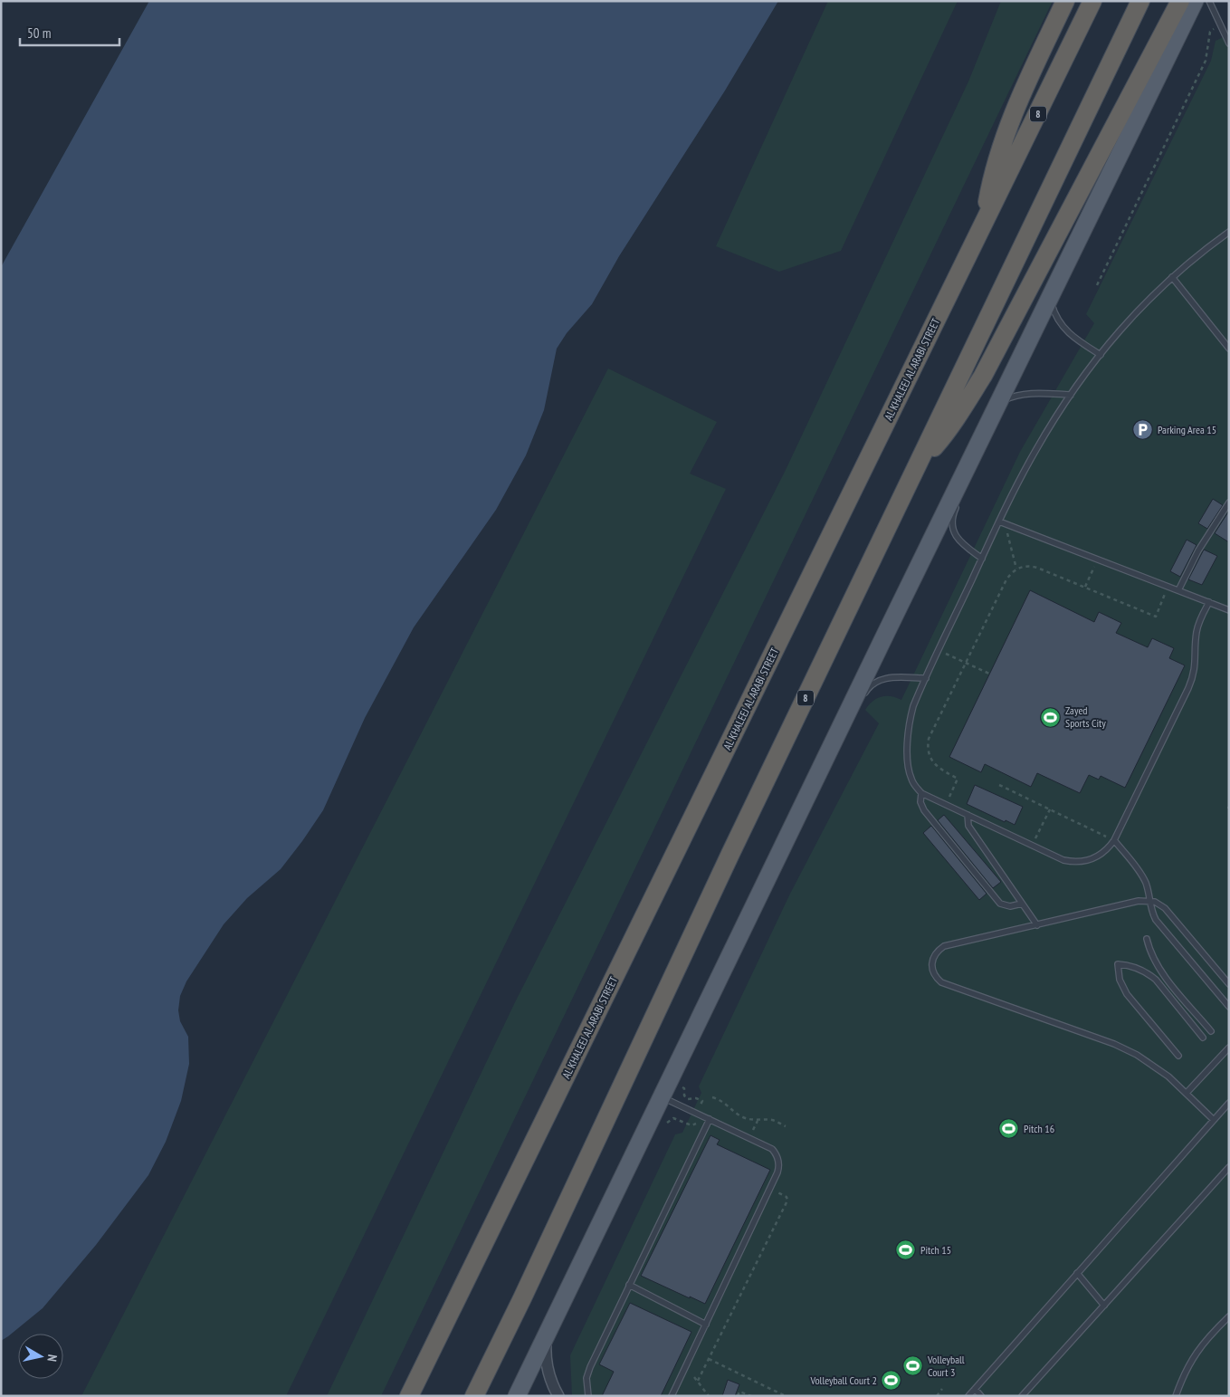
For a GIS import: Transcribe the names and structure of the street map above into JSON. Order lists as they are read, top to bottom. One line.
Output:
{"streets":{"highway":["8","AL KHALEEJ AL ARABI STREET"]},"places":{"parking":["Parking Area 15"],"sports":["Zayed Sports City","Pitch 16","Pitch 15","Volleyball Court 3","Volleyball Court 2"]},"scale_bar":"50 m","north":"right"}
